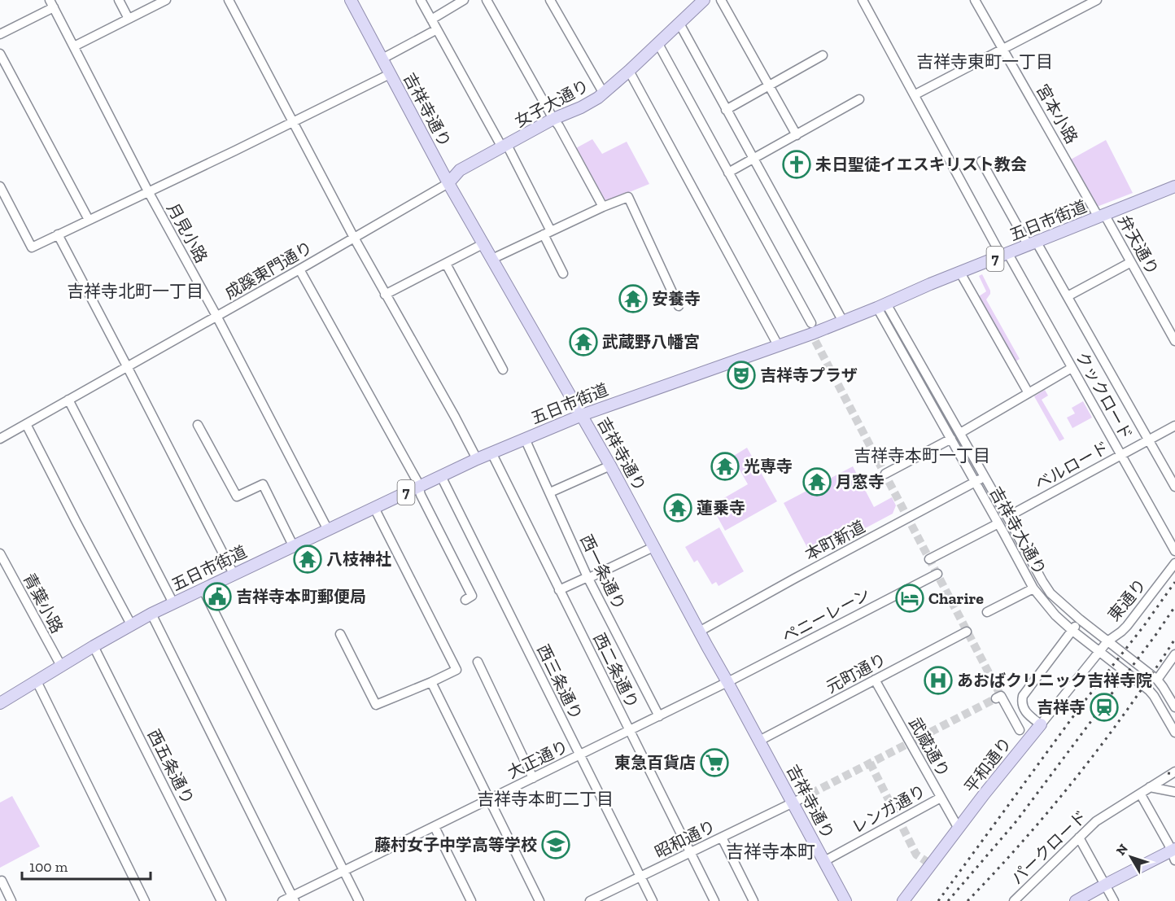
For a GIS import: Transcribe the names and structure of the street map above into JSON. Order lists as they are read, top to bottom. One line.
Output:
{"streets":{"main road":["女子大通り","吉祥寺通り","五日市街道","7","平和通り"],"street":["宮本小路","月見小路","弁天通り","成蹊東門通り","クックロード","ベルロード","吉祥寺大通り","本町新道","西一条通り","東通り","青葉小路","ペニーレーン","西二条通り","元町通り","西三条通り","武蔵通り","大正通り","西五条通り","レンガ通り","昭和通り","パークロード"]},"crossings":[["女子大通り","吉祥寺通り"],["女子大通り","成蹊東門通り"],["吉祥寺通り","五日市街道"],["吉祥寺通り","成蹊東門通り"],["吉祥寺通り","本町新道"],["吉祥寺通り","ペニーレーン"],["吉祥寺通り","元町通り"],["吉祥寺通り","大正通り"],["吉祥寺通り","レンガ通り"],["吉祥寺通り","昭和通り"],["宮本小路","五日市街道"],["宮本小路","弁天通り"],["五日市街道","月見小路"],["五日市街道","弁天通り"],["五日市街道","クックロード"],["五日市街道","吉祥寺大通り"],["五日市街道","西一条通り"],["五日市街道","青葉小路"],["五日市街道","西二条通り"],["五日市街道","西三条通り"],["五日市街道","西五条通り"],["月見小路","成蹊東門通り"],["クックロード","ベルロード"],["ベルロード","吉祥寺大通り"],["吉祥寺大通り","本町新道"],["吉祥寺大通り","東通り"],["吉祥寺大通り","平和通り"],["西一条通り","大正通り"],["東通り","平和通り"],["ペニーレーン","大正通り"],["西二条通り","大正通り"],["西二条通り","昭和通り"],["元町通り","武蔵通り"],["西三条通り","大正通り"],["西三条通り","昭和通り"],["武蔵通り","平和通り"],["武蔵通り","レンガ通り"]],"districts":["吉祥寺東町一丁目","吉祥寺北町一丁目","吉祥寺本町一丁目","吉祥寺本町二丁目","吉祥寺本町"],"places":{"church":["未日聖徒イエスキリスト教会"],"temple":["安養寺","武蔵野八幡宮","光専寺","月窓寺","蓮乗寺","八枝神社"],"theatre":["吉祥寺プラザ"],"public building":["吉祥寺本町郵便局"],"hotel":["Charire"],"hospital":["あおばクリニック吉祥寺院"],"station":["吉祥寺"],"supermarket":["東急百貨店"],"school or university":["藤村女子中学高等学校"]},"scale_bar":"100 m","north":"top left"}
